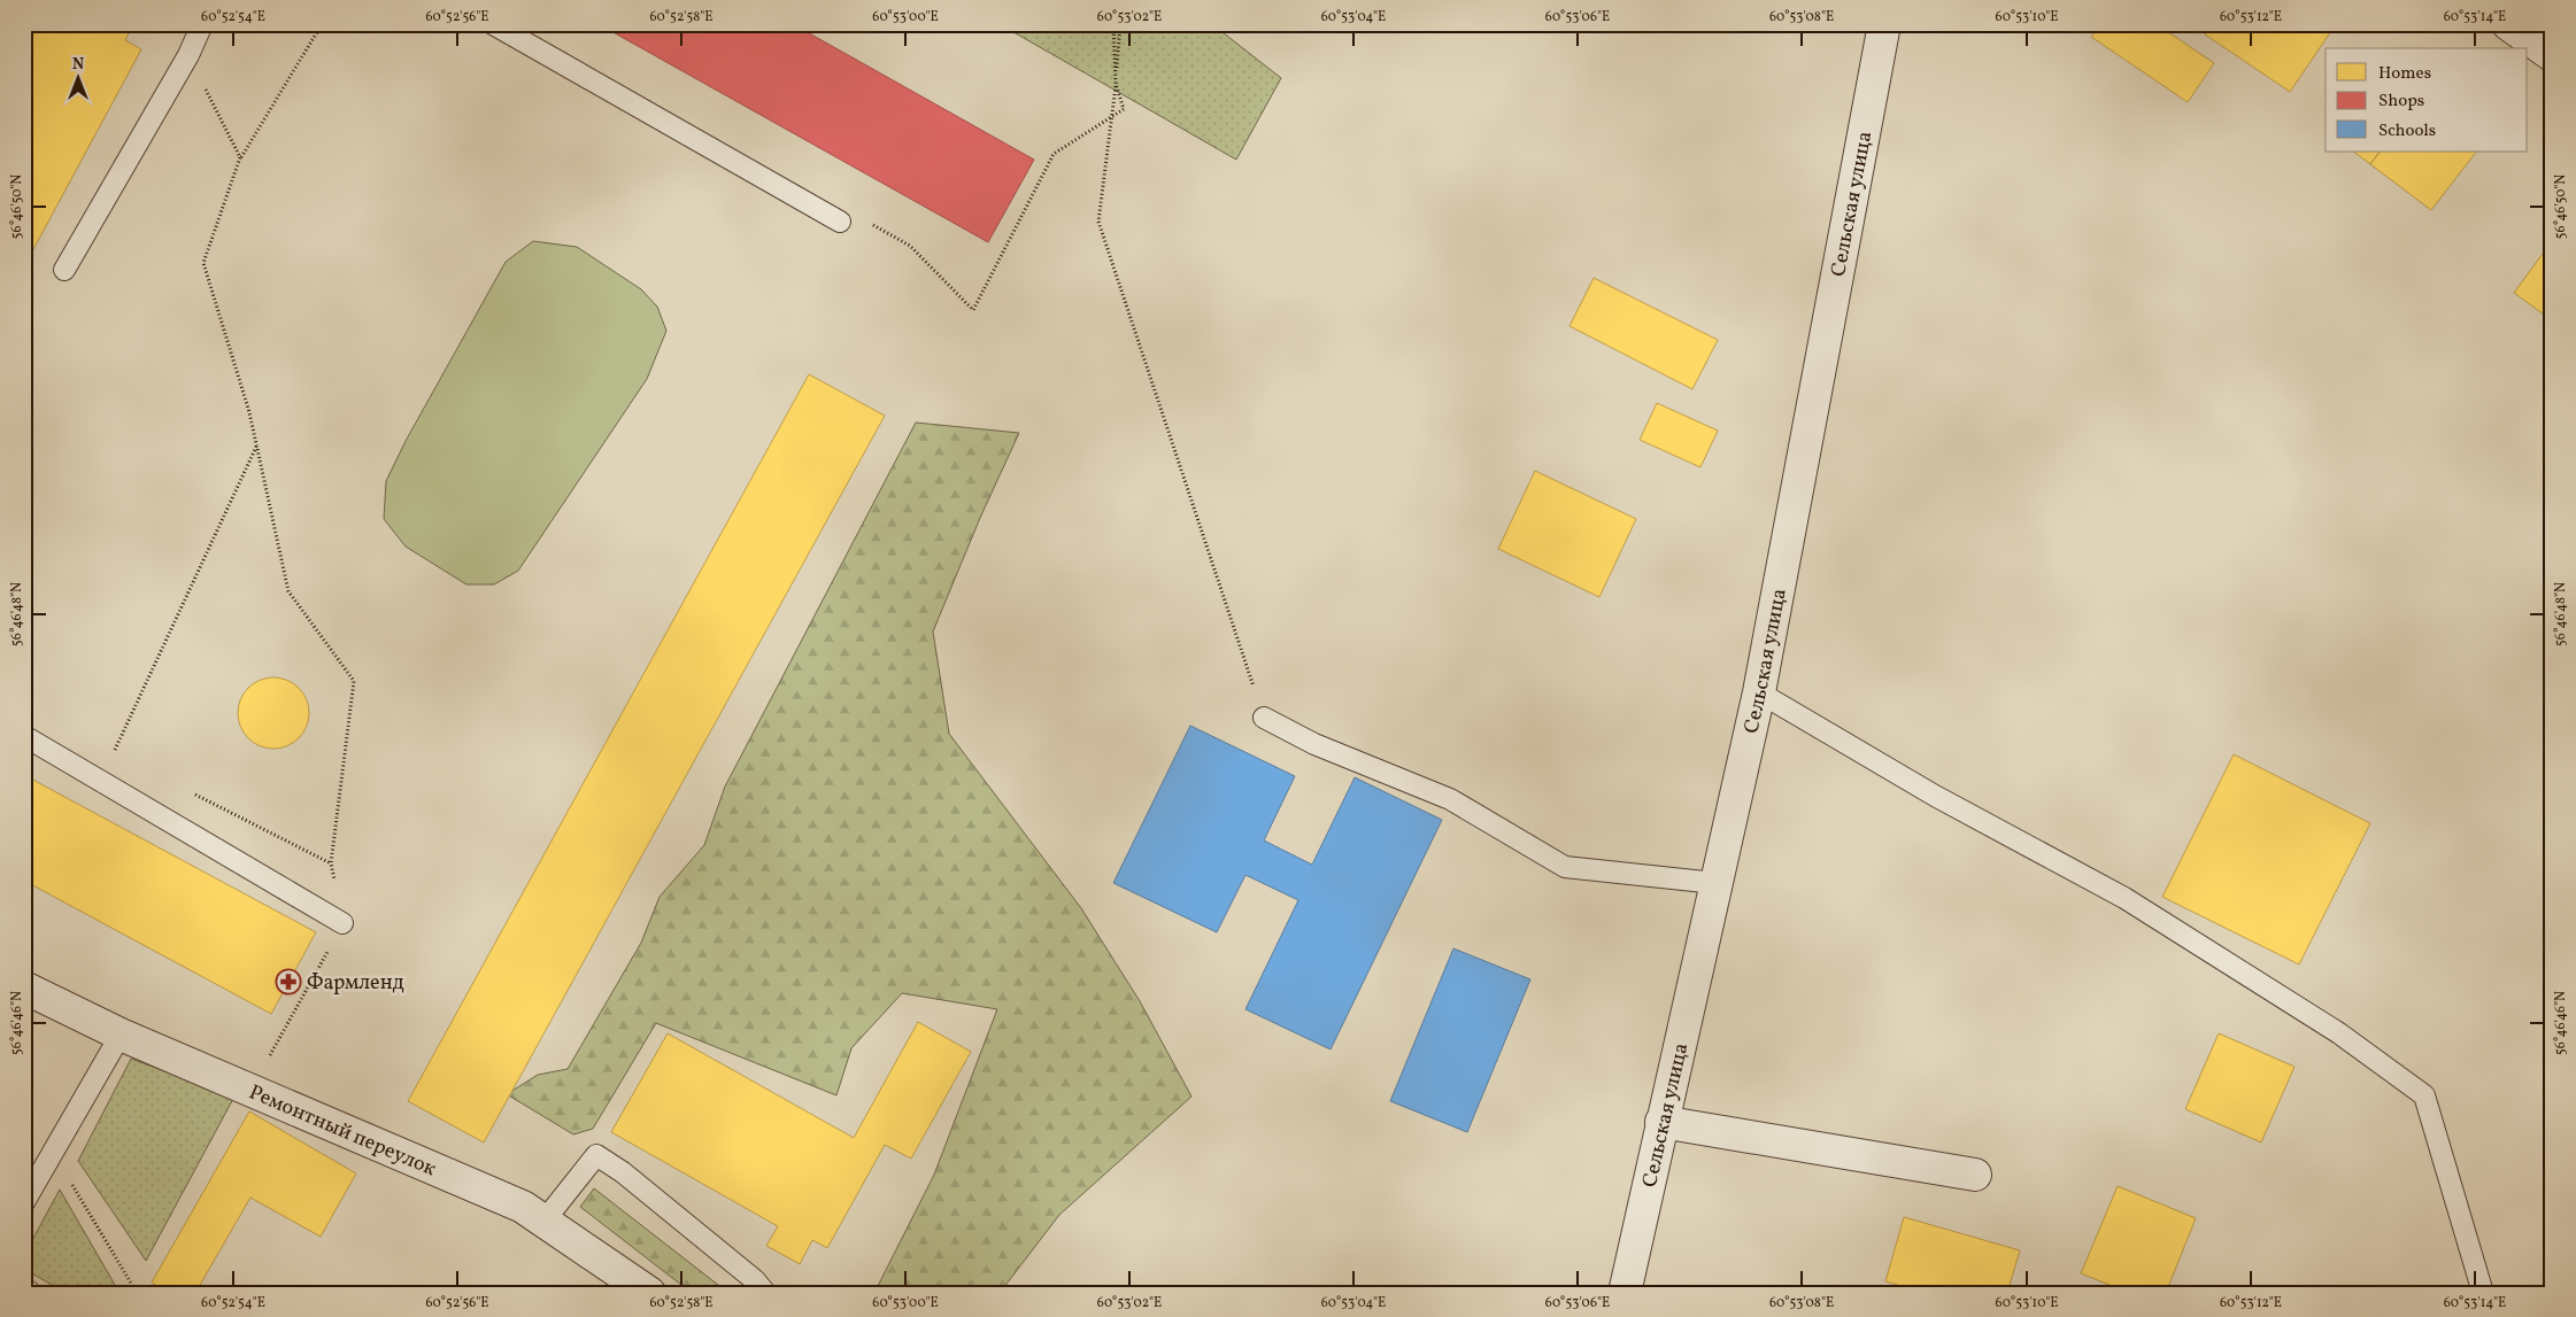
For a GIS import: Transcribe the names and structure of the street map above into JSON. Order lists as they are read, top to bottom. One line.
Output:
{"streets":{"street":["Сельская улица","Ремонтный переулок"]},"places":{"pharmacy":["Фармленд"]},"legend":["Homes","Shops","Schools"],"north":"top","coordinates":["60°52'54\"E","60°52'56\"E","60°52'58\"E","60°53'00\"E","60°53'02\"E","60°53'04\"E","60°53'06\"E","60°53'08\"E","60°53'10\"E","60°53'12\"E","60°53'14\"E","56°46'50\"N","56°46'48\"N","56°46'46\"N"]}
